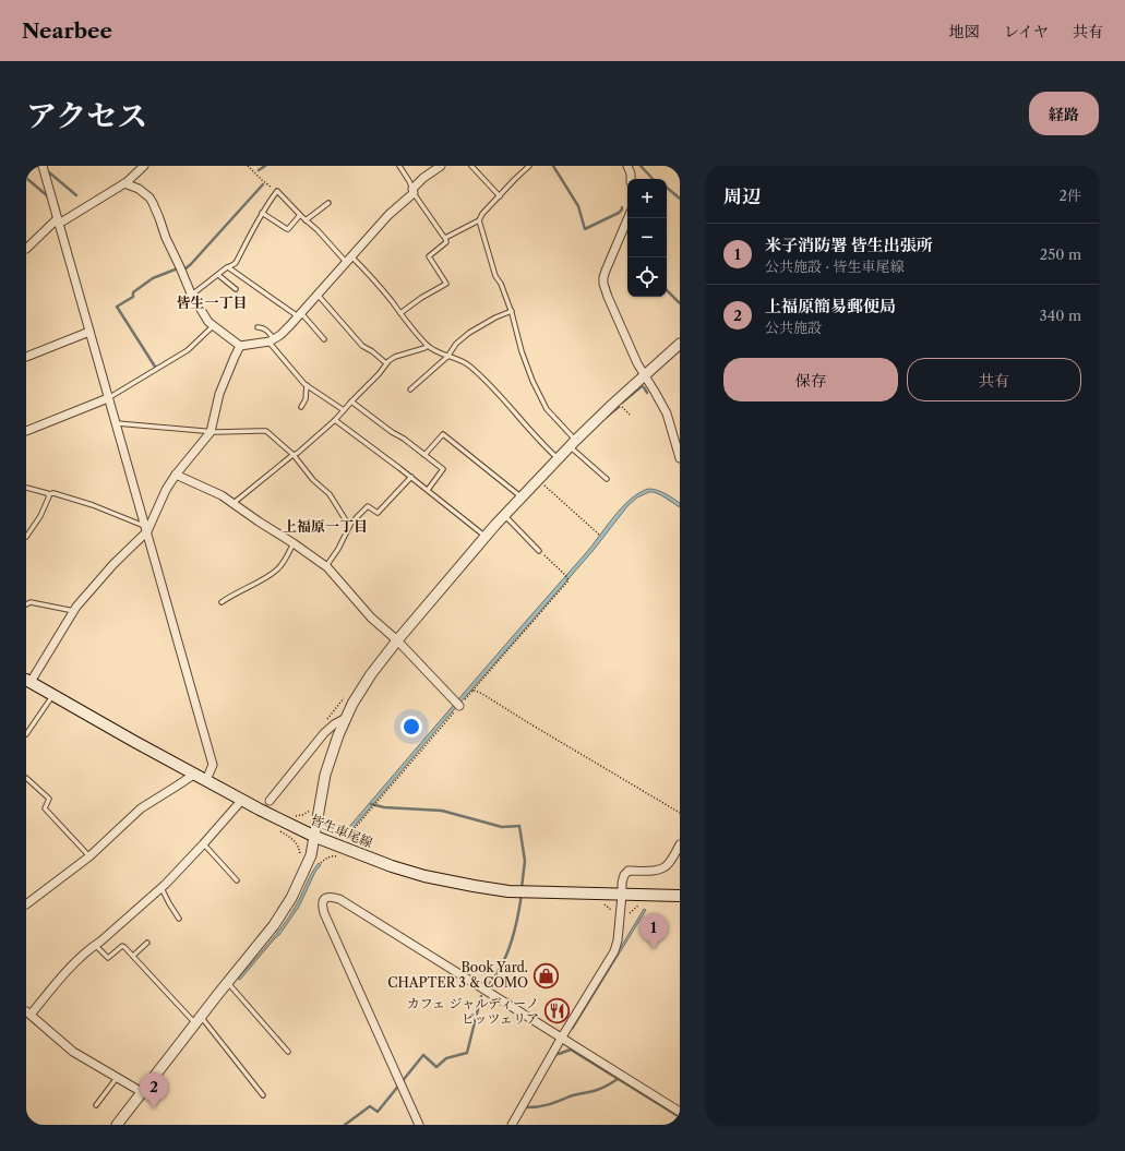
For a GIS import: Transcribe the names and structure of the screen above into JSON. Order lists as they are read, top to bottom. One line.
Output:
{"streets":{"main road":["皆生車尾線"]},"districts":["皆生一丁目","上福原一丁目"],"places":{"shop":["Book Yard. CHAPTER 3 & COMO"],"restaurant":["カフェ ジャルディーノ ピッツェリア"]},"page":{"header":"Nearbee","nav":["地図","レイヤ","共有"],"title":"アクセス","buttons":["経路",["保存","共有"]],"heading":["周辺","2件"],"map_buttons":["+","−"],"list":[{"mark":"1","name":"米子消防署 皆生出張所","note":"公共施設 · 皆生車尾線","value":"250 m"},{"mark":"2","name":"上福原簡易郵便局","note":"公共施設","value":"340 m"}],"pins":["1","2"]}}
